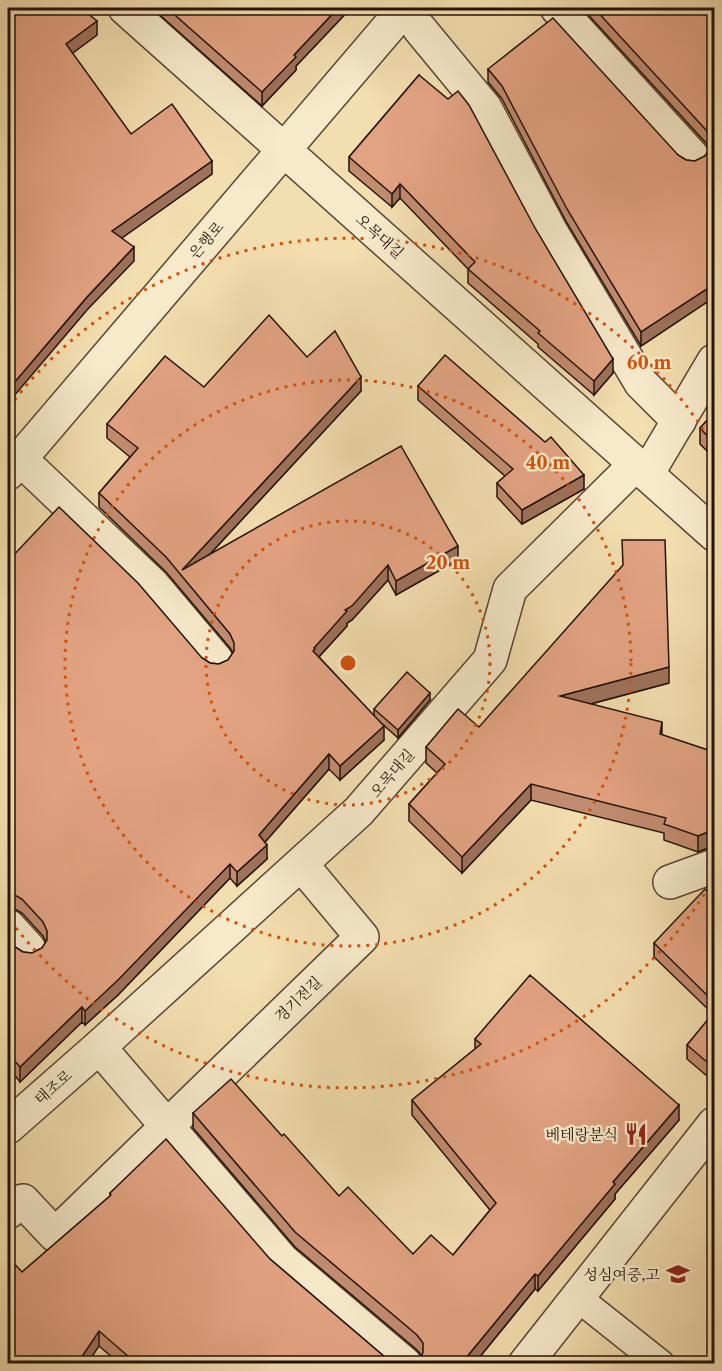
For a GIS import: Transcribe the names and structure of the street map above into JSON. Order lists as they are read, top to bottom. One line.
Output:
{"streets":{"street":["오목대길","은행로","경기전길","태조로"]},"crossings":[["오목대길","은행로"],["오목대길","경기전길"],["오목대길","태조로"]],"places":{"restaurant":["베테랑분식"],"school or university":["성심여중,고"]},"rings":["60 m","40 m","20 m"]}
